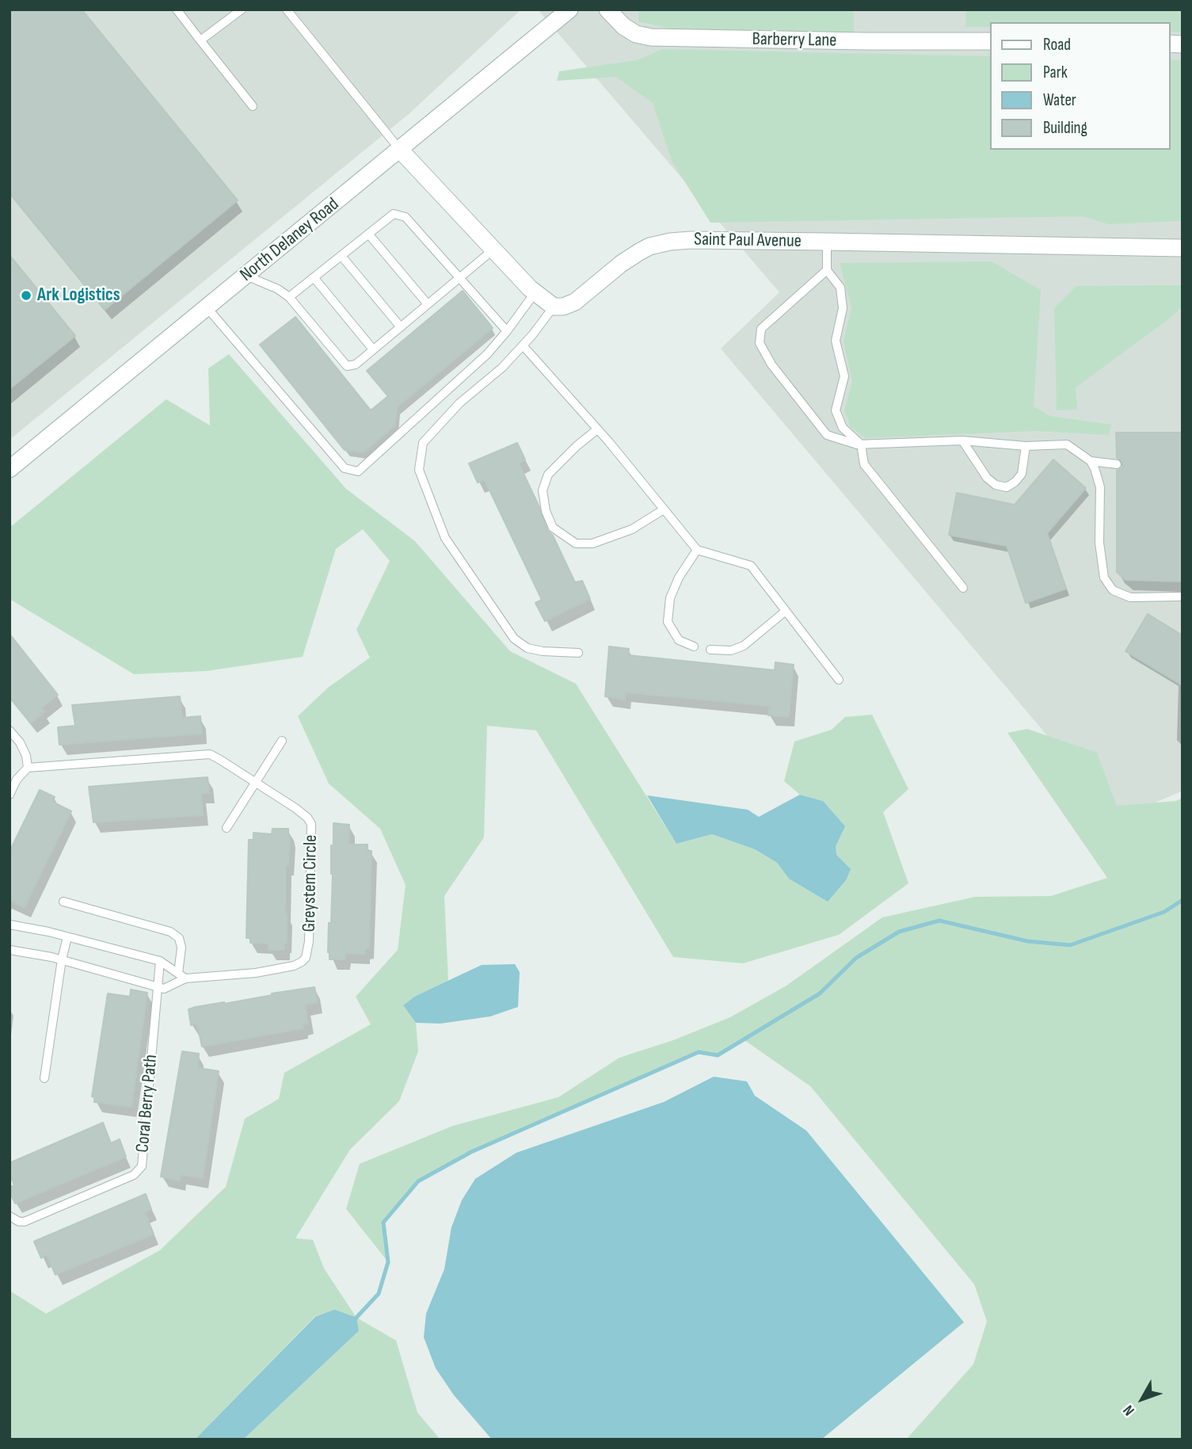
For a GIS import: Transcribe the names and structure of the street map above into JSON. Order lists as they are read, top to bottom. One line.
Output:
{"streets":{"street":["Barberry Lane","North Delaney Road","Saint Paul Avenue"],"lane":["Greystem Circle","Coral Berry Path"]},"crossings":[["Greystem Circle","Coral Berry Path"]],"places":["Ark Logistics"],"legend":["Road","Park","Water","Building"],"north":"bottom left"}
